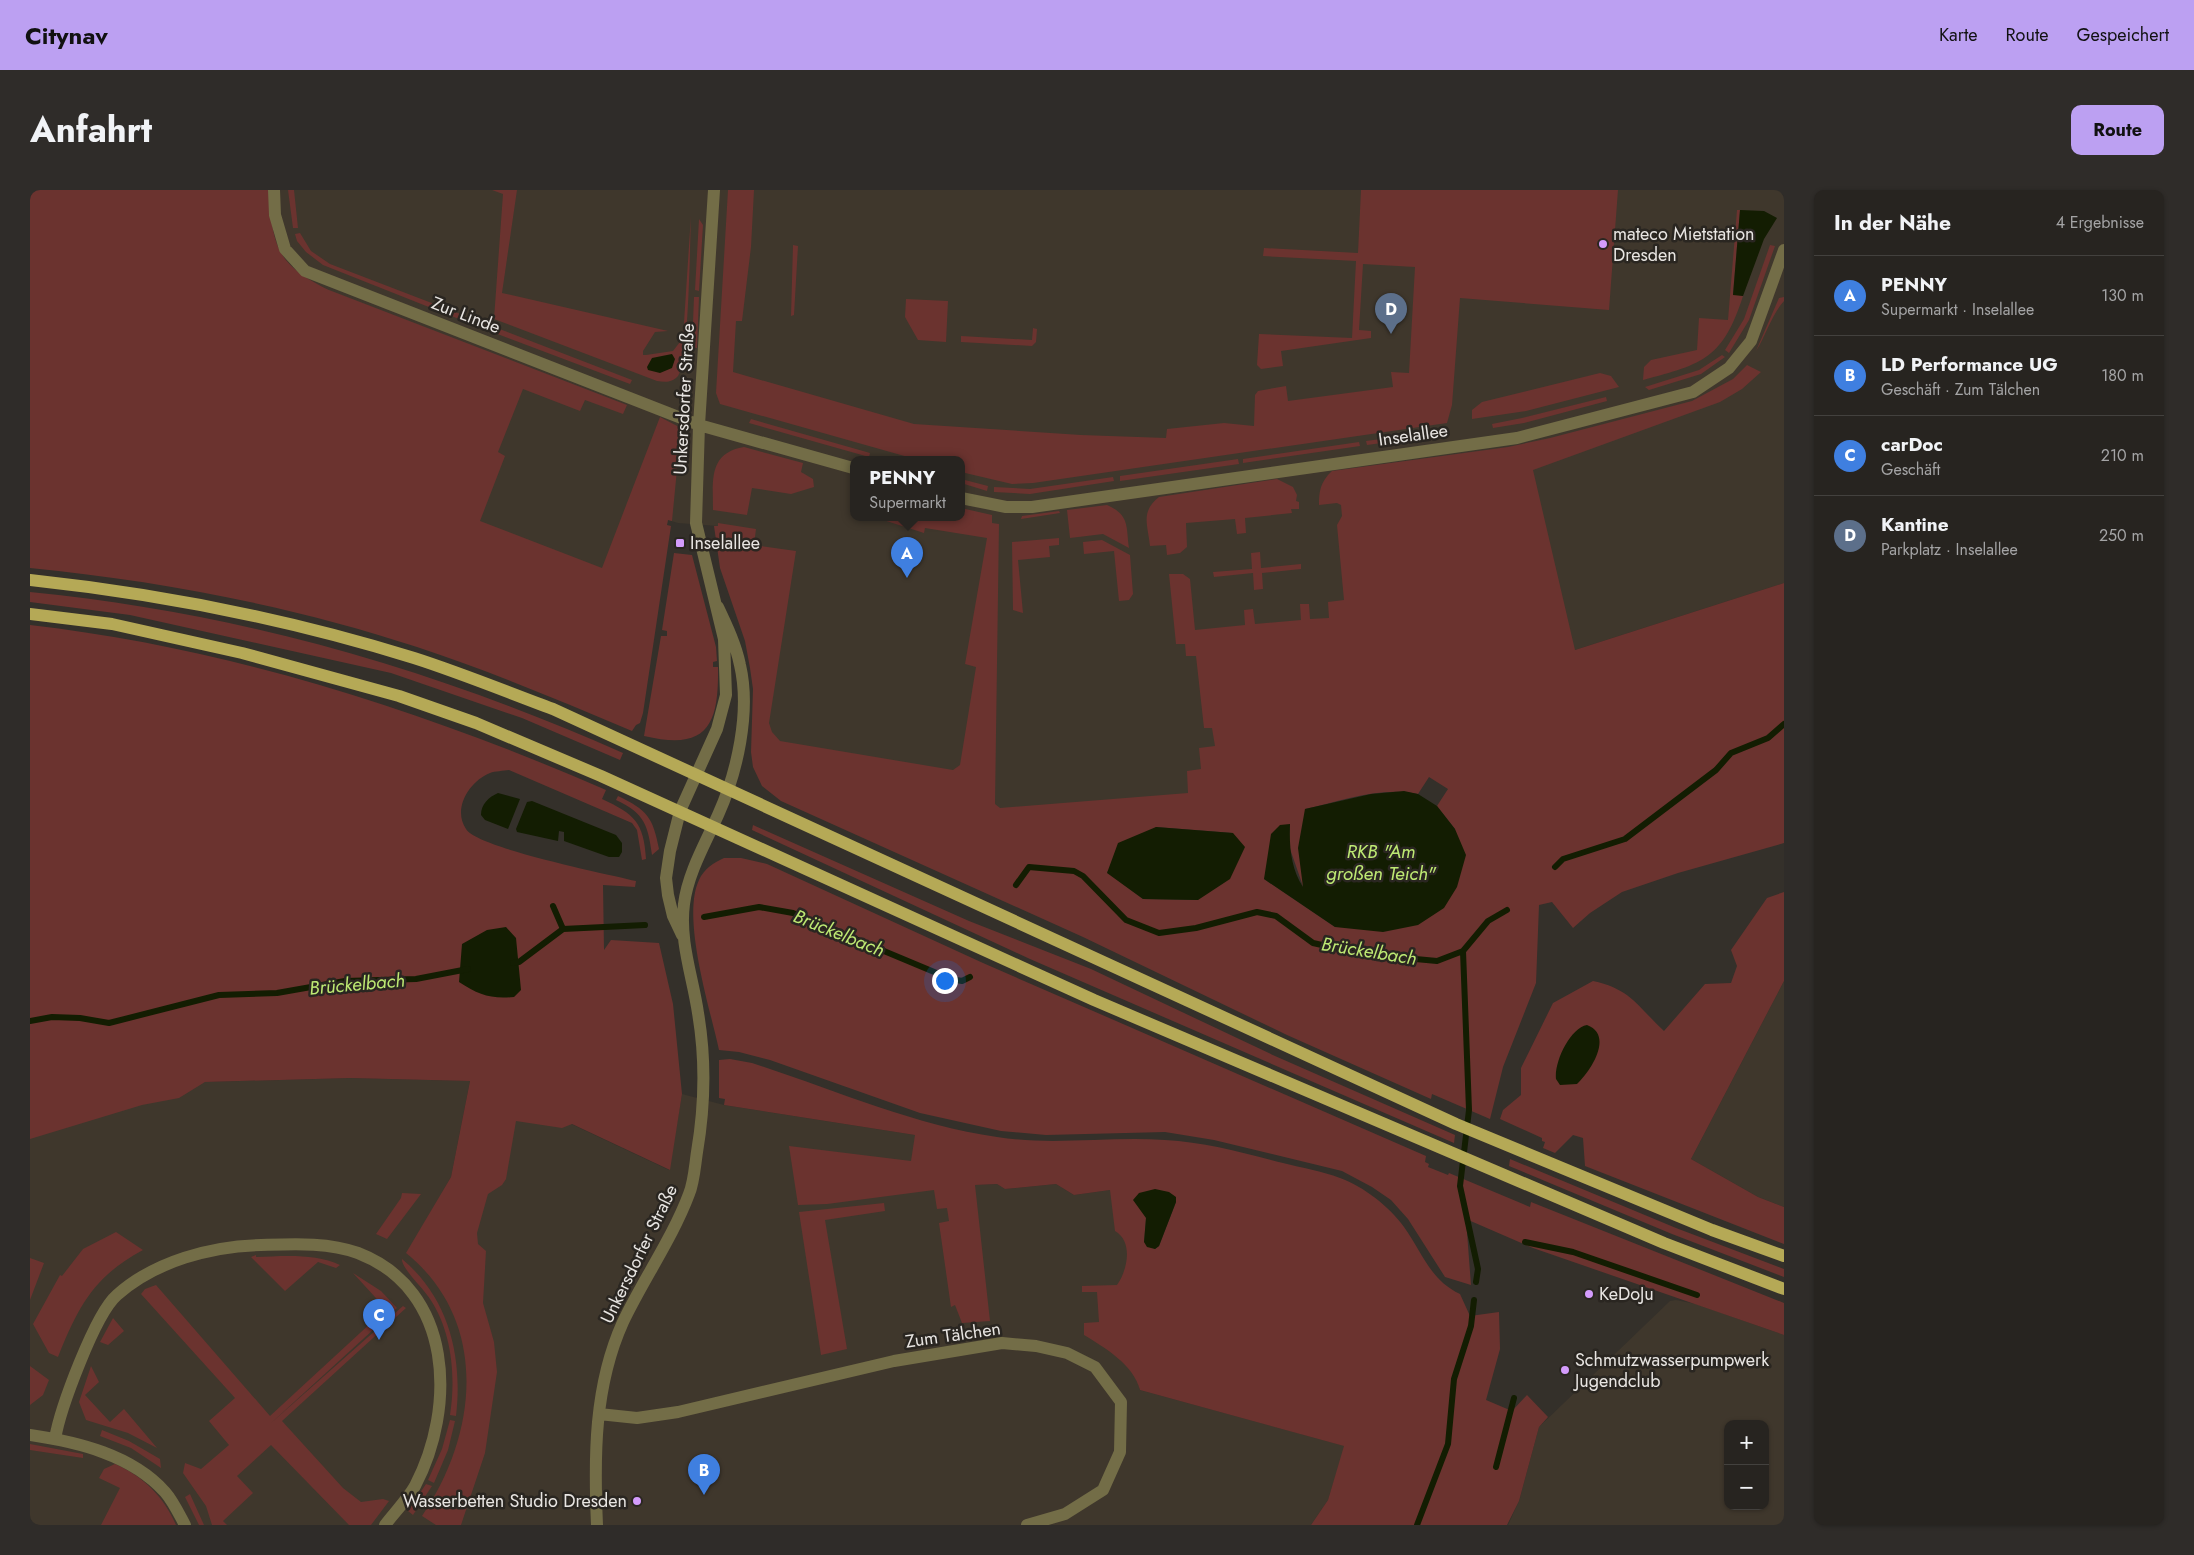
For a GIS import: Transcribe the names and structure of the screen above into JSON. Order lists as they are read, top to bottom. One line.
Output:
{"streets":{"street":["Zur Linde","Unkersdorfer Straße","Inselallee","Zum Tälchen"]},"crossings":[["Zur Linde","Unkersdorfer Straße"],["Unkersdorfer Straße","Zum Tälchen"]],"water":["RKB \"Am großen Teich\"","Brückelbach"],"places":{"other":["mateco Mietstation Dresden","KeDoJu","Schmutzwasserpumpwerk Jugendclub","Wasserbetten Studio Dresden"],"transit":["Inselallee"]},"page":{"header":"Citynav","nav":["Karte","Route","Gespeichert"],"title":"Anfahrt","buttons":"Route","heading":["In der Nähe","4 Ergebnisse"],"list":[{"mark":"A","name":"PENNY","note":"Supermarkt · Inselallee","value":"130 m"},{"mark":"B","name":"LD Performance UG","note":"Geschäft · Zum Tälchen","value":"180 m"},{"mark":"C","name":"carDoc","note":"Geschäft","value":"210 m"},{"mark":"D","name":"Kantine","note":"Parkplatz · Inselallee","value":"250 m"}],"pins":["D","A","C","B"],"popup":["PENNY","Supermarkt"],"map_buttons":["+","−"]}}
